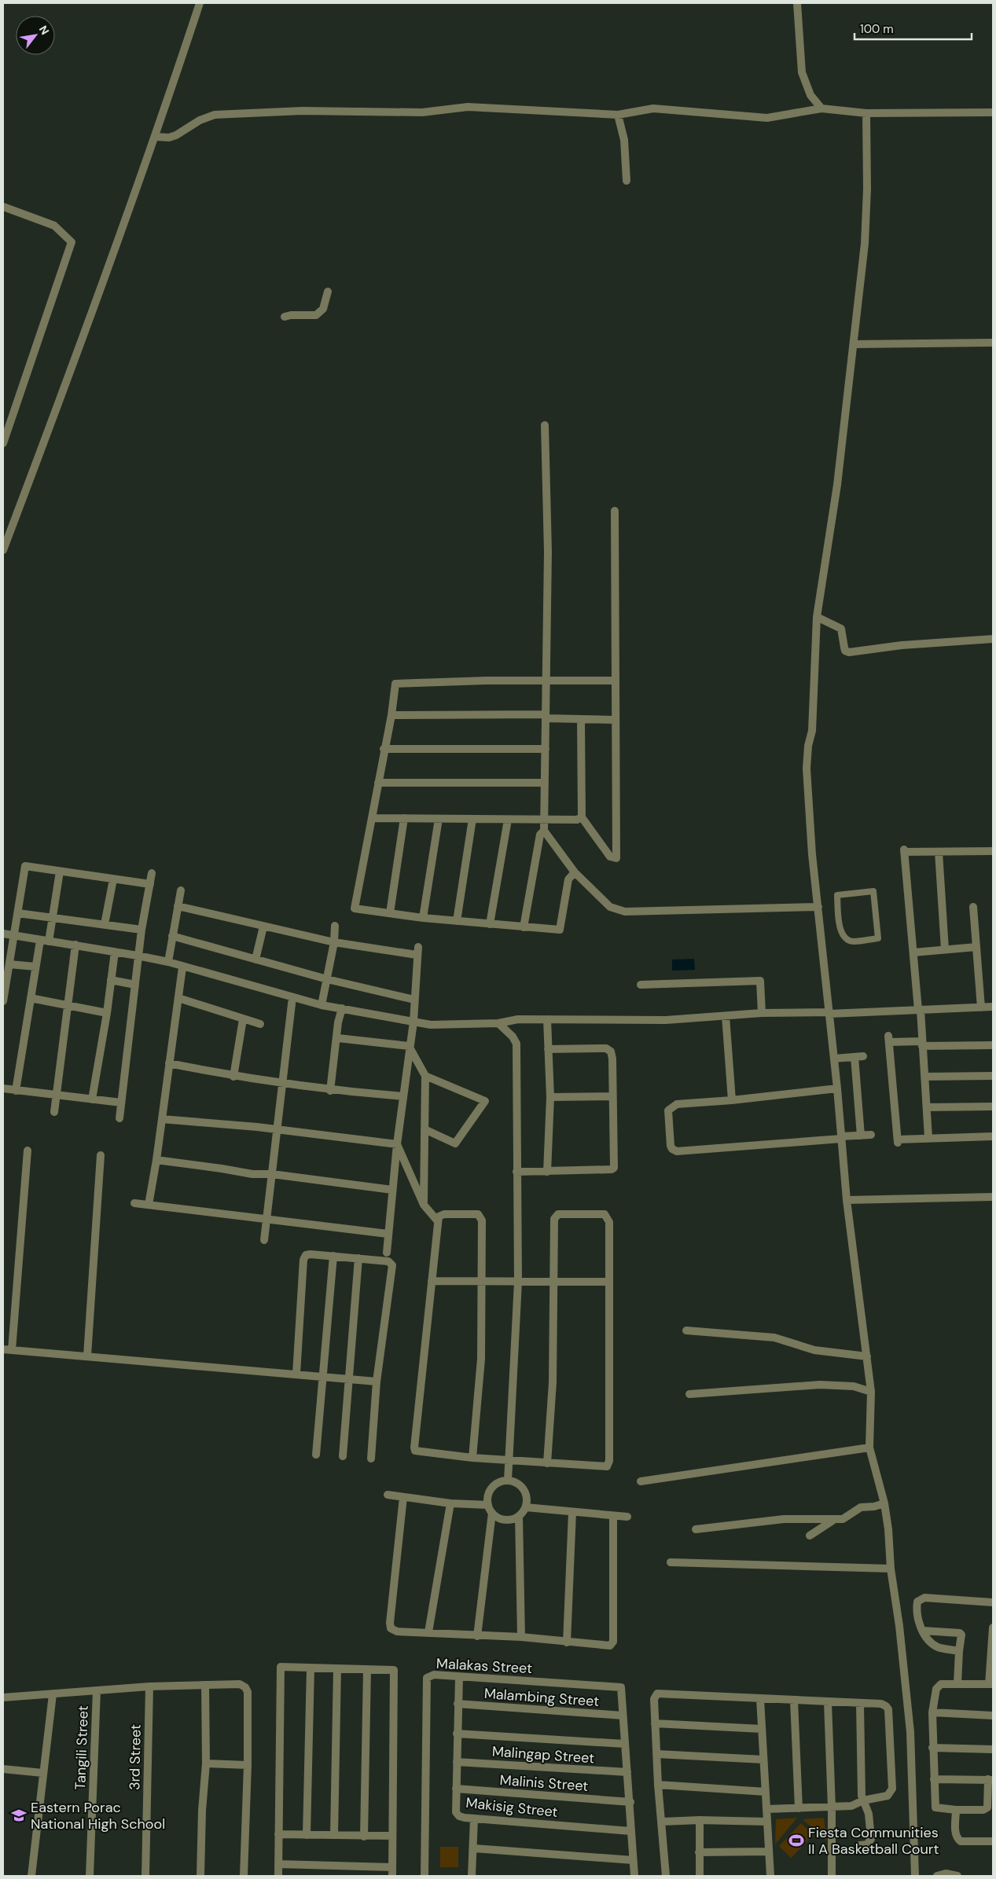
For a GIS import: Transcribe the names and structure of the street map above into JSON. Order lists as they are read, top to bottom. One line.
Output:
{"streets":{"street":["Malakas Street","Malambing Street","Tangili Street","Malingap Street","3rd Street","Malinis Street","Makisig Street"]},"crossings":[["Malakas Street","Malambing Street"],["Malakas Street","Makisig Street"],["Malambing Street","Makisig Street"],["Malingap Street","Makisig Street"],["Malinis Street","Makisig Street"]],"places":{"school or university":["Eastern Porac National High School"],"sports":["Fiesta Communities II A Basketball Court"]},"scale_bar":"100 m","north":"top right"}
